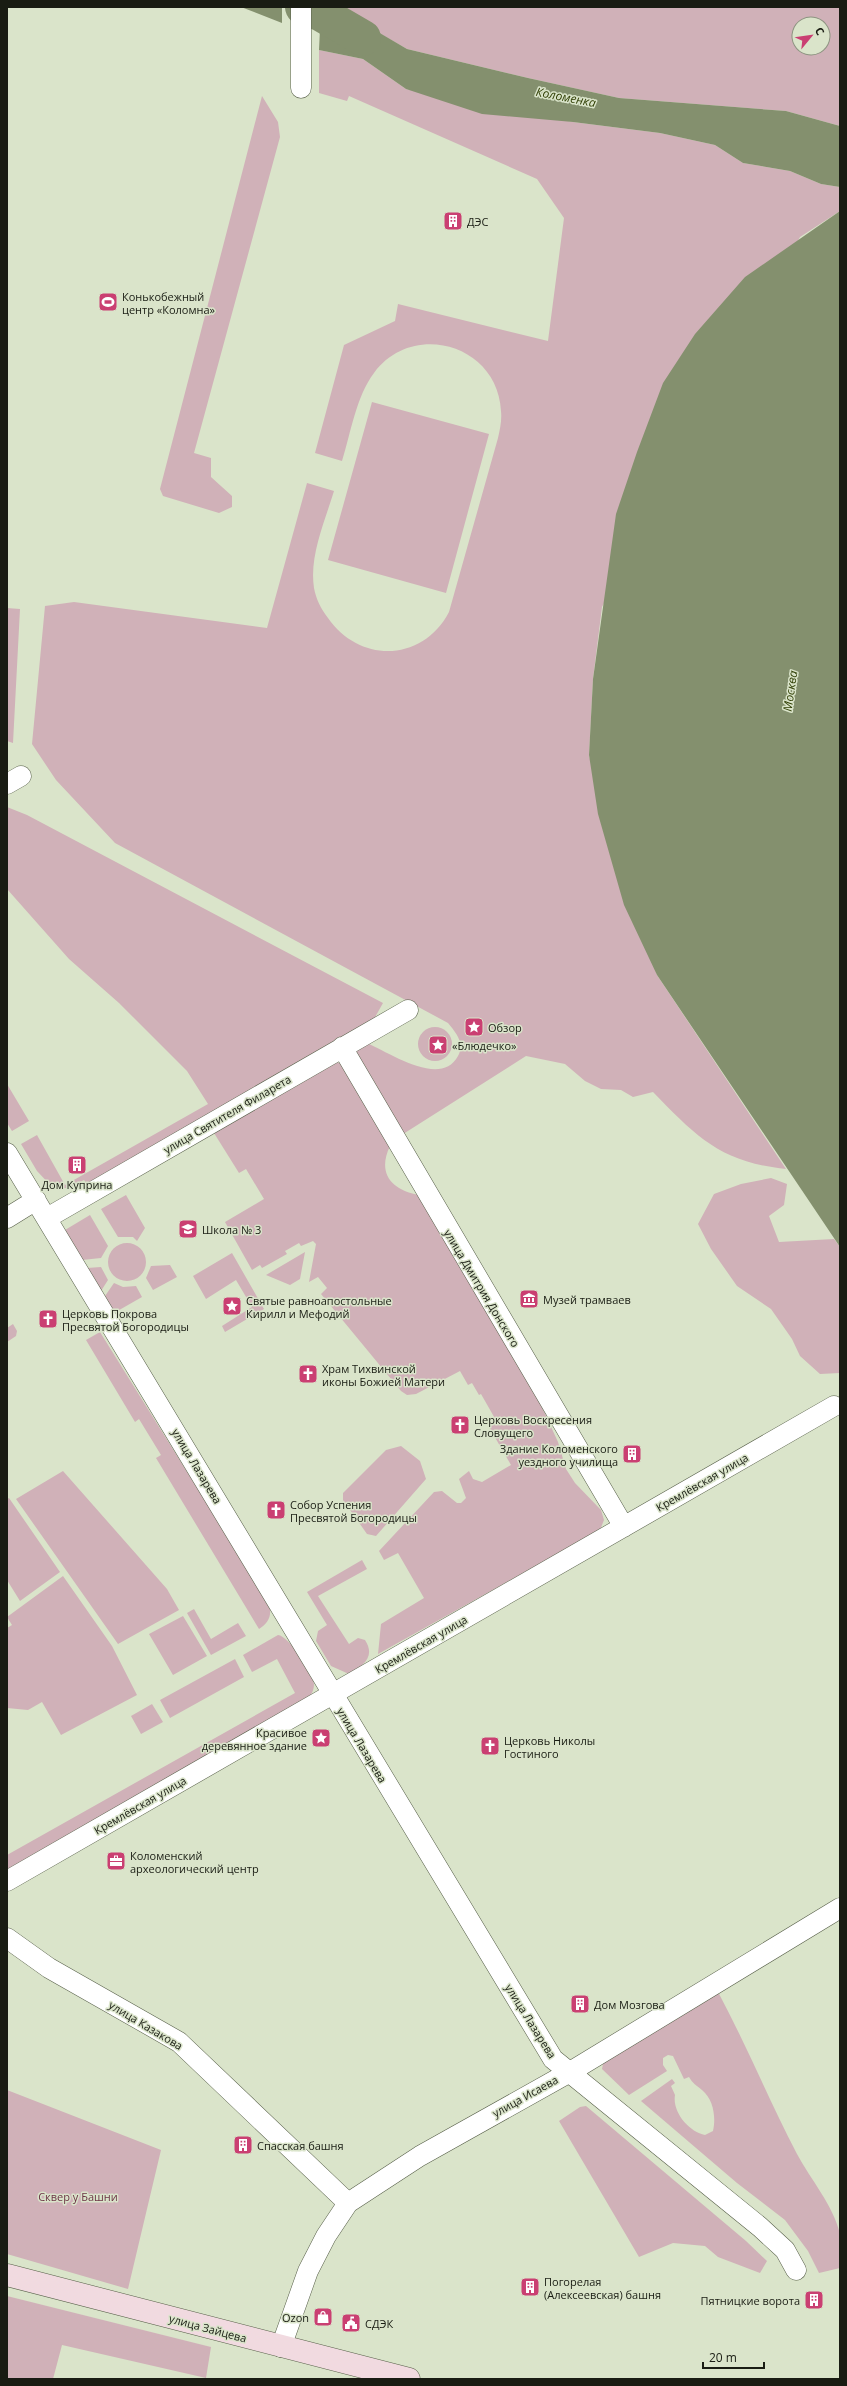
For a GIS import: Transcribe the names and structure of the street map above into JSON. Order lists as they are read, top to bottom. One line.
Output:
{"streets":{"street":["улица Святителя Филарета","улица Дмитрия Донского","улица Лазарева","Кремлёвская улица","улица Казакова","улица Исаева","улица Зайцева"]},"crossings":[["улица Святителя Филарета","улица Дмитрия Донского"],["улица Святителя Филарета","улица Лазарева"],["улица Дмитрия Донского","Кремлёвская улица"],["улица Лазарева","Кремлёвская улица"],["улица Лазарева","улица Исаева"],["улица Казакова","улица Исаева"],["улица Исаева","улица Зайцева"]],"water":["Коломенка","Москва"],"parks":["Сквер у Башни"],"places":{"building":["ДЭС","Дом Куприна","Здание Коломенского уездного училища","Дом Мозгова","Спасская башня","Погорелая (Алексеевская) башня","Пятницкие ворота"],"sports":["Конькобежный центр «Коломна»"],"place":["Обзор","«Блюдечко»","Святые равноапостольные Кирилл и Мефодий","Красивое деревянное здание"],"school or university":["Школа № 3"],"museum":["Музей трамваев"],"church":["Церковь Покрова Пресвятой Богородицы","Храм Тихвинской иконы Божией Матери","Церковь Воскресения Словущего","Собор Успения Пресвятой Богородицы","Церковь Николы Гостиного"],"office":["Коломенский археологический центр"],"shop":["Ozon"],"public building":["СДЭК"]},"scale_bar":"20 m","north":"top right"}
